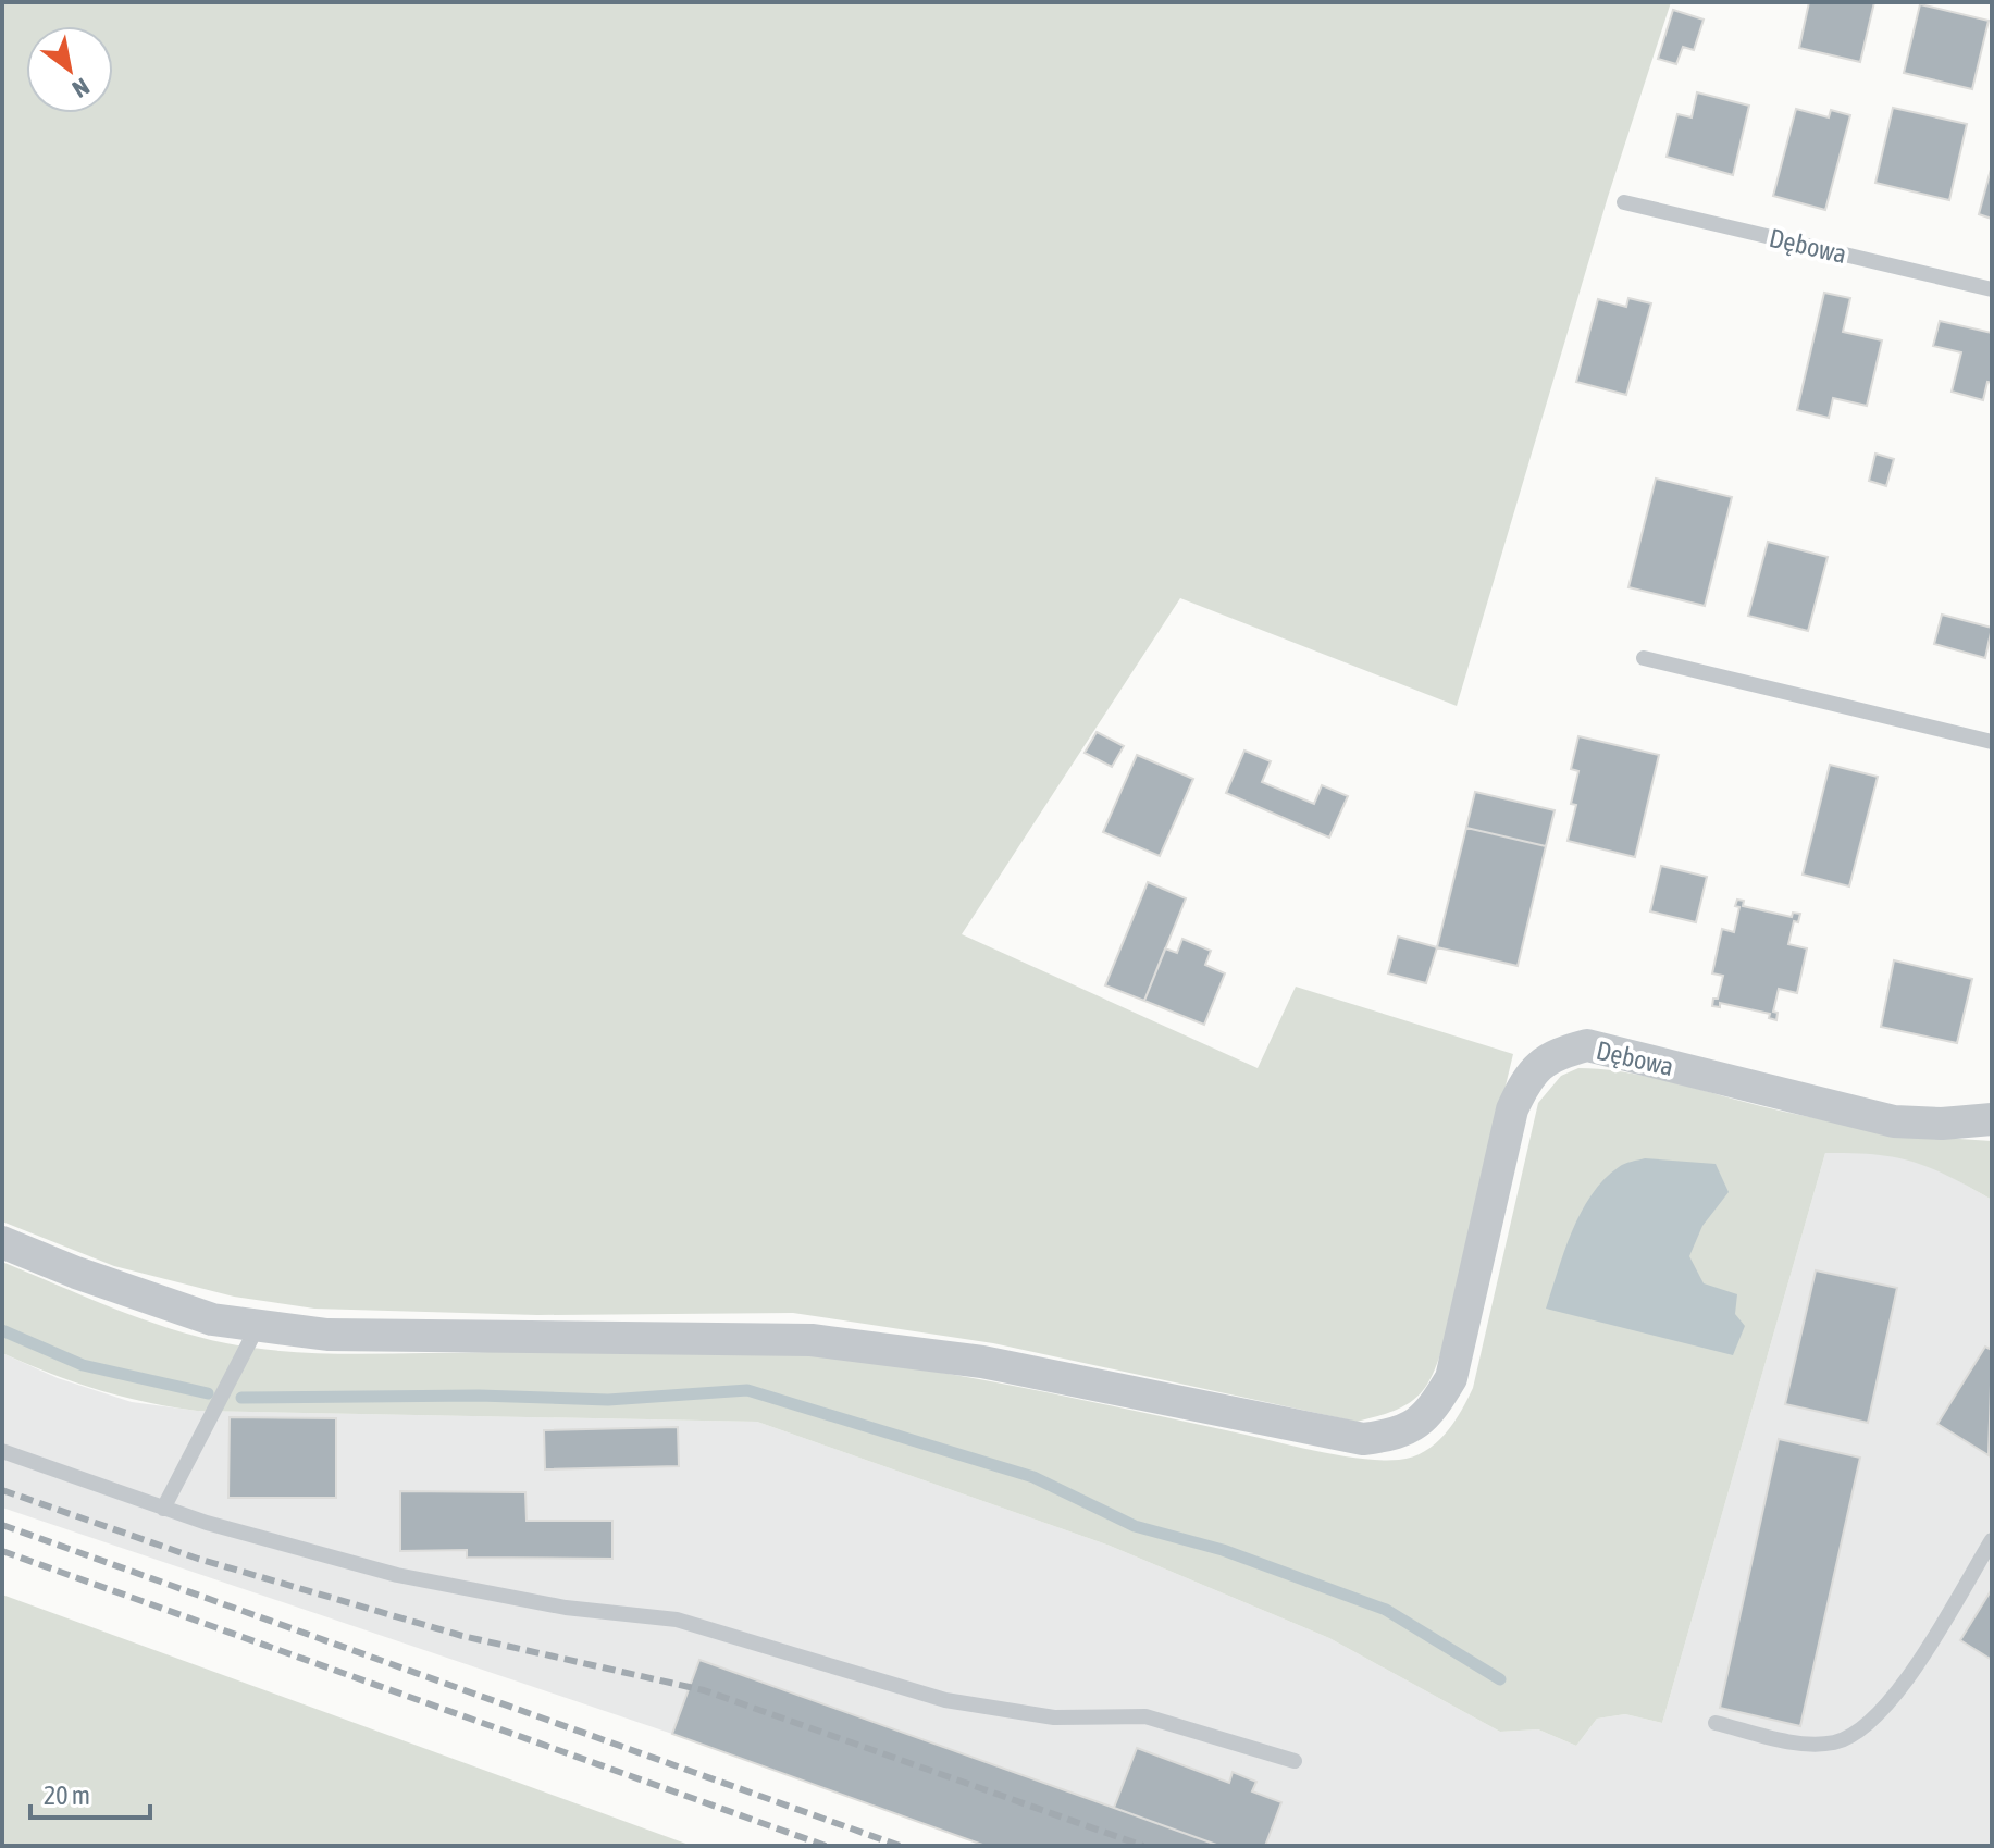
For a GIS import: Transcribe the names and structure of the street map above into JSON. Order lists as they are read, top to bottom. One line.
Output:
{"streets":{"street":["Dębowa"]},"scale_bar":"20 m","north":"bottom right"}
